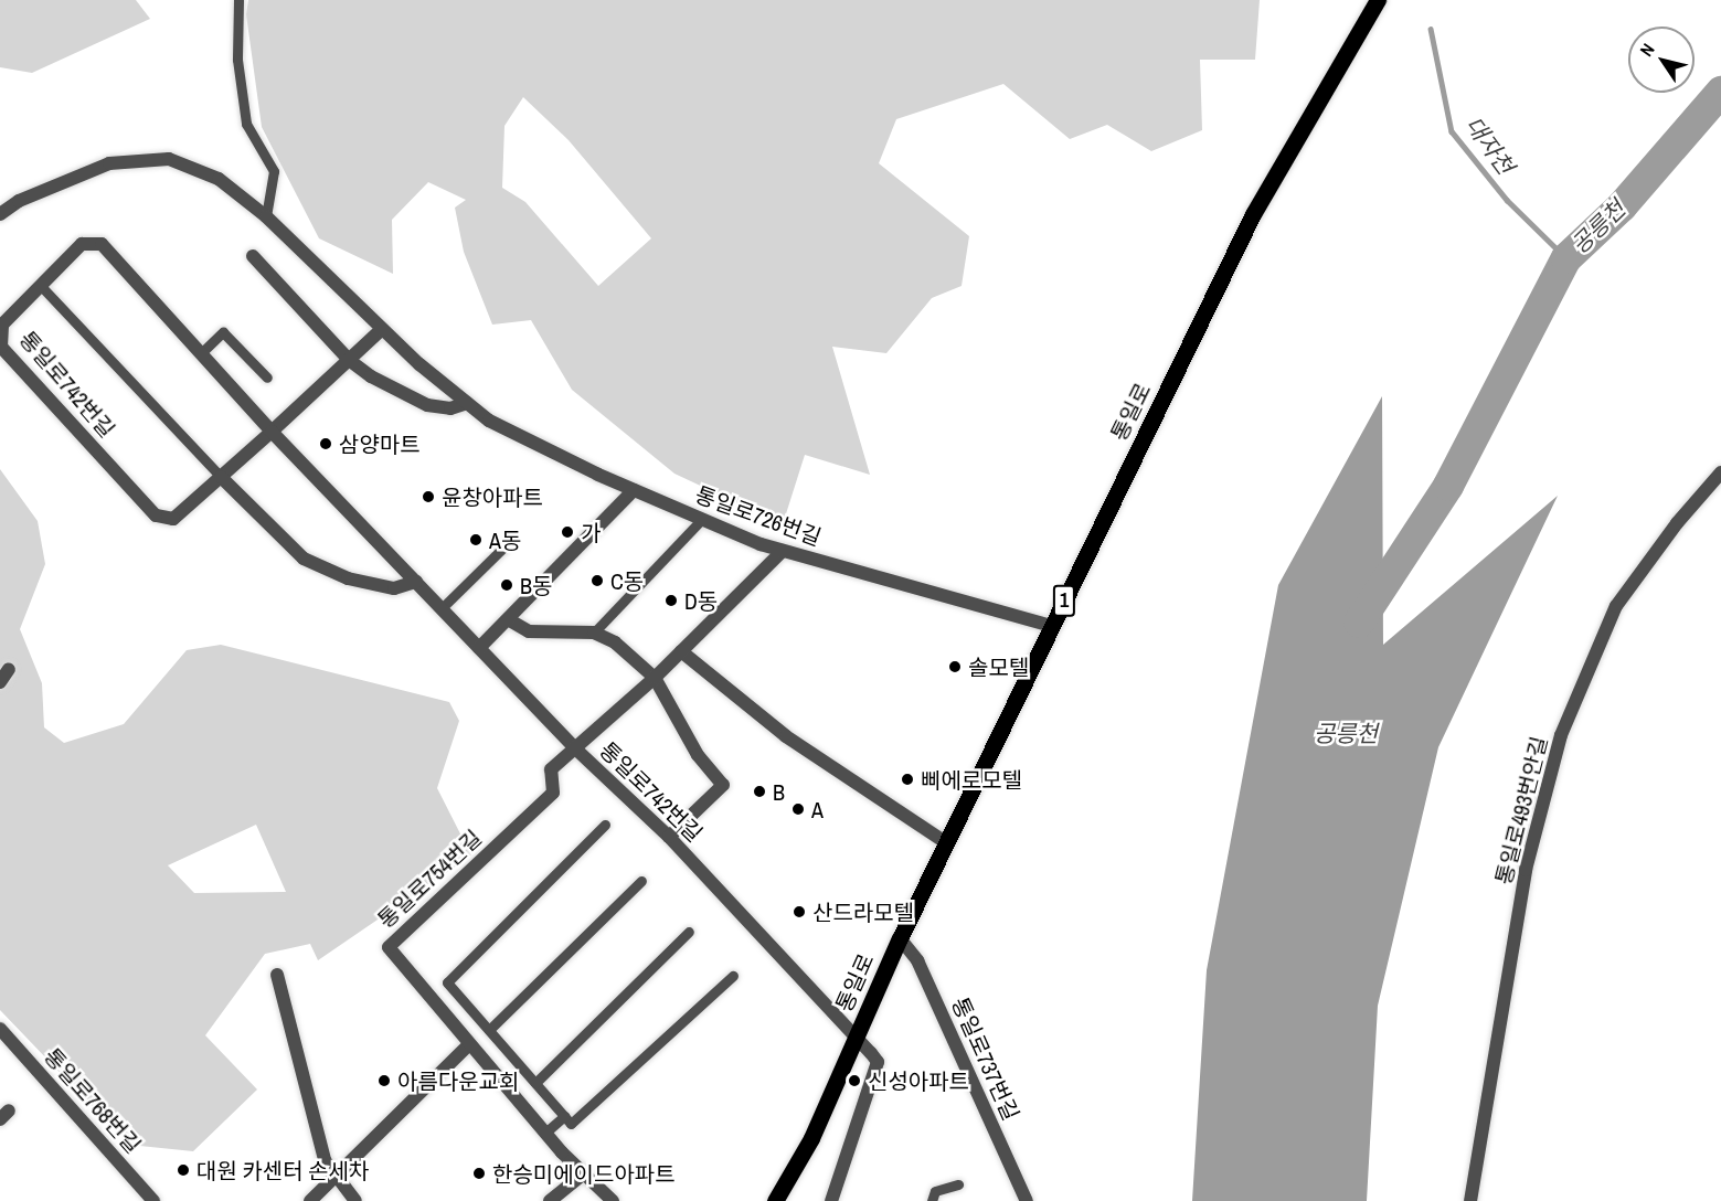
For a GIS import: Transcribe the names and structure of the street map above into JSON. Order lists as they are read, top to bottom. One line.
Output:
{"streets":{"main road":["통일로","1"],"street":["통일로742번길","통일로726번길","통일로493번안길","통일로754번길","통일로737번길","통일로768번길"]},"crossings":[["통일로742번길","통일로"],["통일로742번길","통일로754번길"],["통일로","통일로726번길"],["통일로","통일로737번길"]],"water":["대자천","공릉천"],"places":["삼양마트","윤창아파트","가","A동","C동","B동","D동","솔모텔","삐에로모텔","B","A","산드라모텔","아름다운교회","신성아파트","대원 카센터 손세차","한승미에이드아파트"],"north":"top left"}
